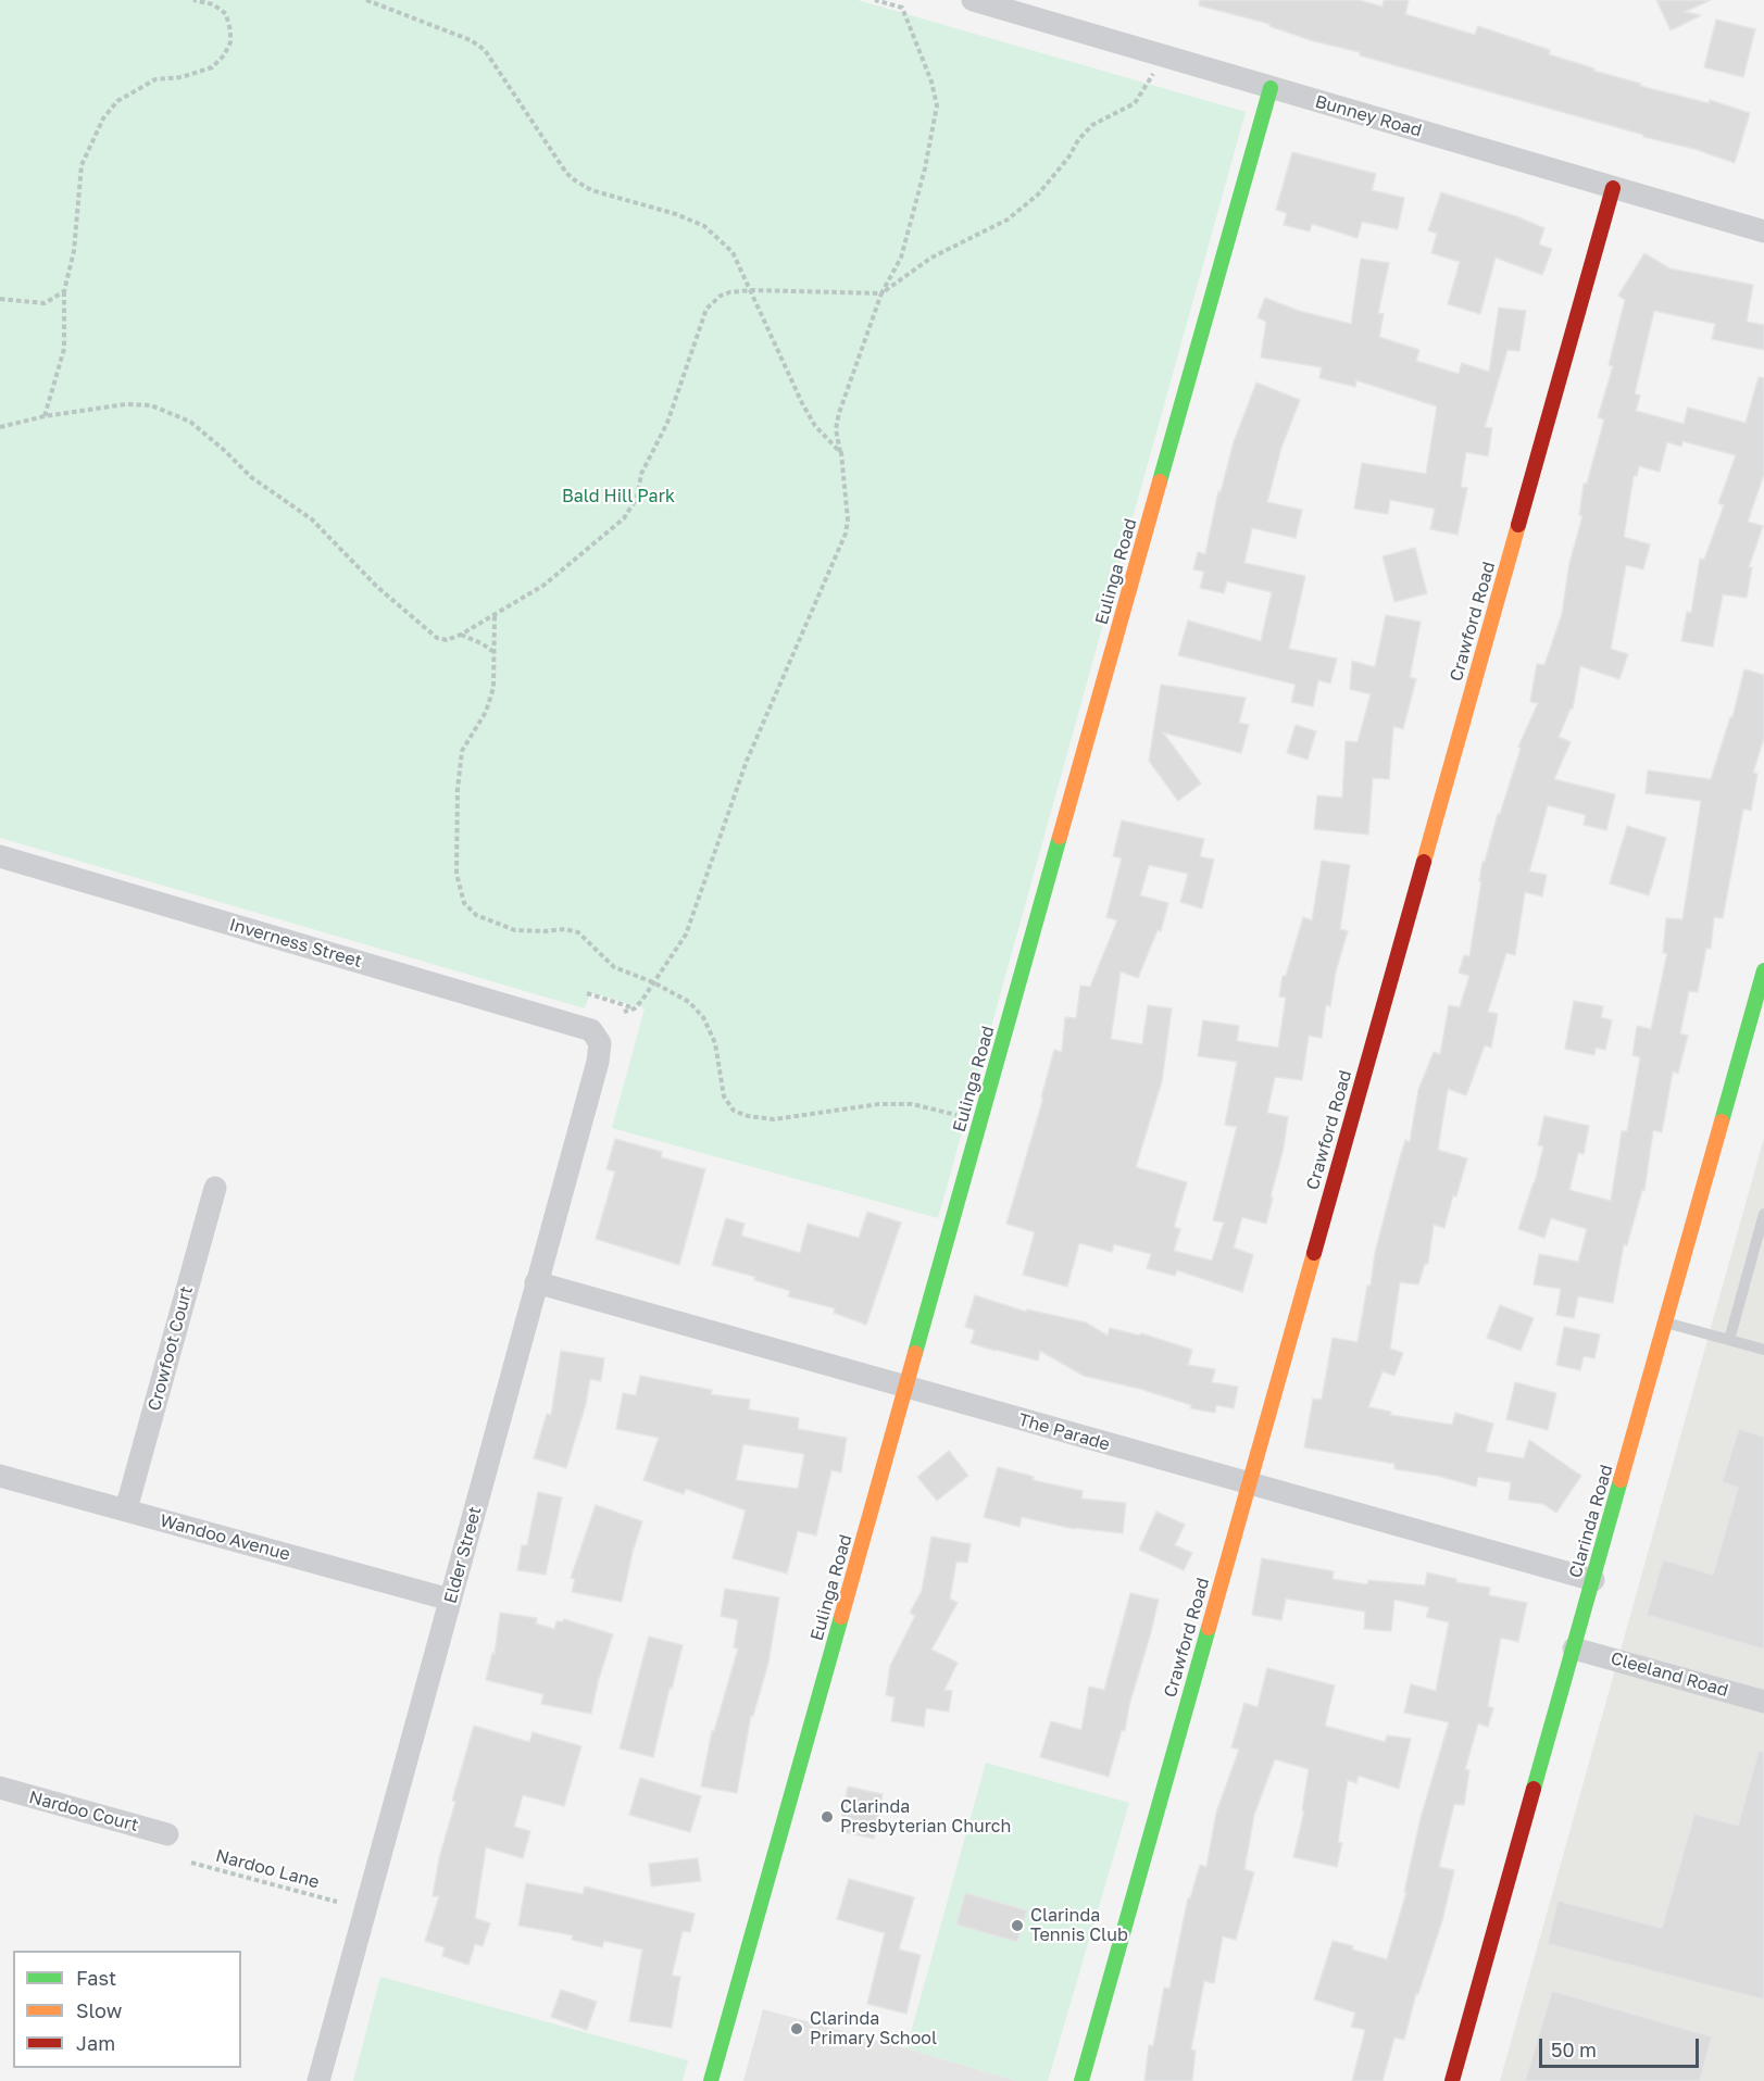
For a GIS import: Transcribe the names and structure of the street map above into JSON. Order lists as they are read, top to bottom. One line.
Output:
{"streets":{"street":["Bunney Road","Eulinga Road","Crawford Road","Inverness Street","Crowfoot Court","The Parade","Clarinda Road","Wandoo Avenue","Elder Street","Cleeland Road","Nardoo Court"],"path":["Nardoo Lane"]},"crossings":[["Bunney Road","Eulinga Road"],["Bunney Road","Crawford Road"],["Eulinga Road","The Parade"],["Crawford Road","The Parade"],["Inverness Street","Elder Street"],["Crowfoot Court","Wandoo Avenue"],["The Parade","Clarinda Road"],["The Parade","Elder Street"],["Clarinda Road","Cleeland Road"],["Wandoo Avenue","Elder Street"]],"parks":["Bald Hill Park"],"places":["Clarinda Presbyterian Church","Clarinda Tennis Club","Clarinda Primary School"],"legend":["Fast","Slow","Jam"],"scale_bar":"50 m"}
